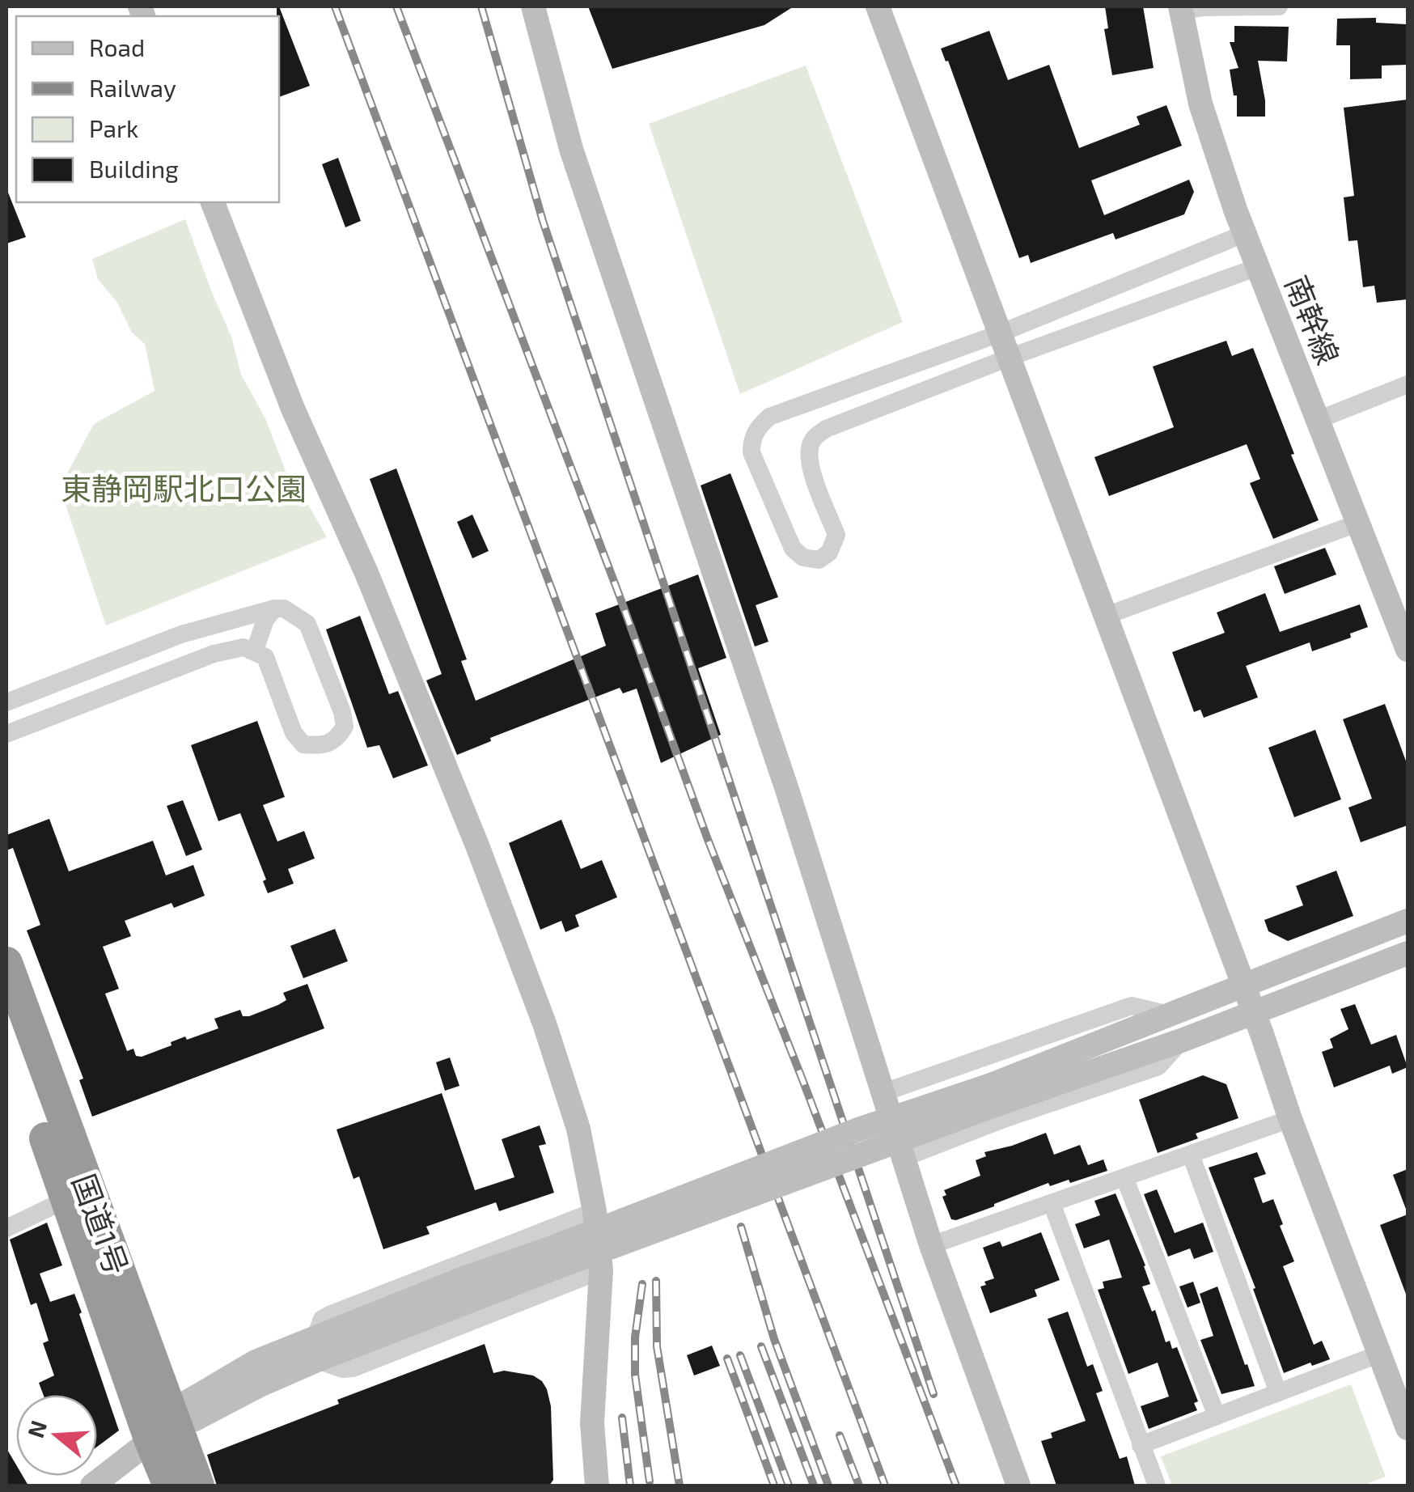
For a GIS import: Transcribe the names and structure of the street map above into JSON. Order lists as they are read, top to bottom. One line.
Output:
{"streets":{"highway":["国道1号"],"street":["南幹線"]},"parks":["東静岡駅北口公園"],"legend":["Road","Railway","Park","Building"],"north":"left"}
